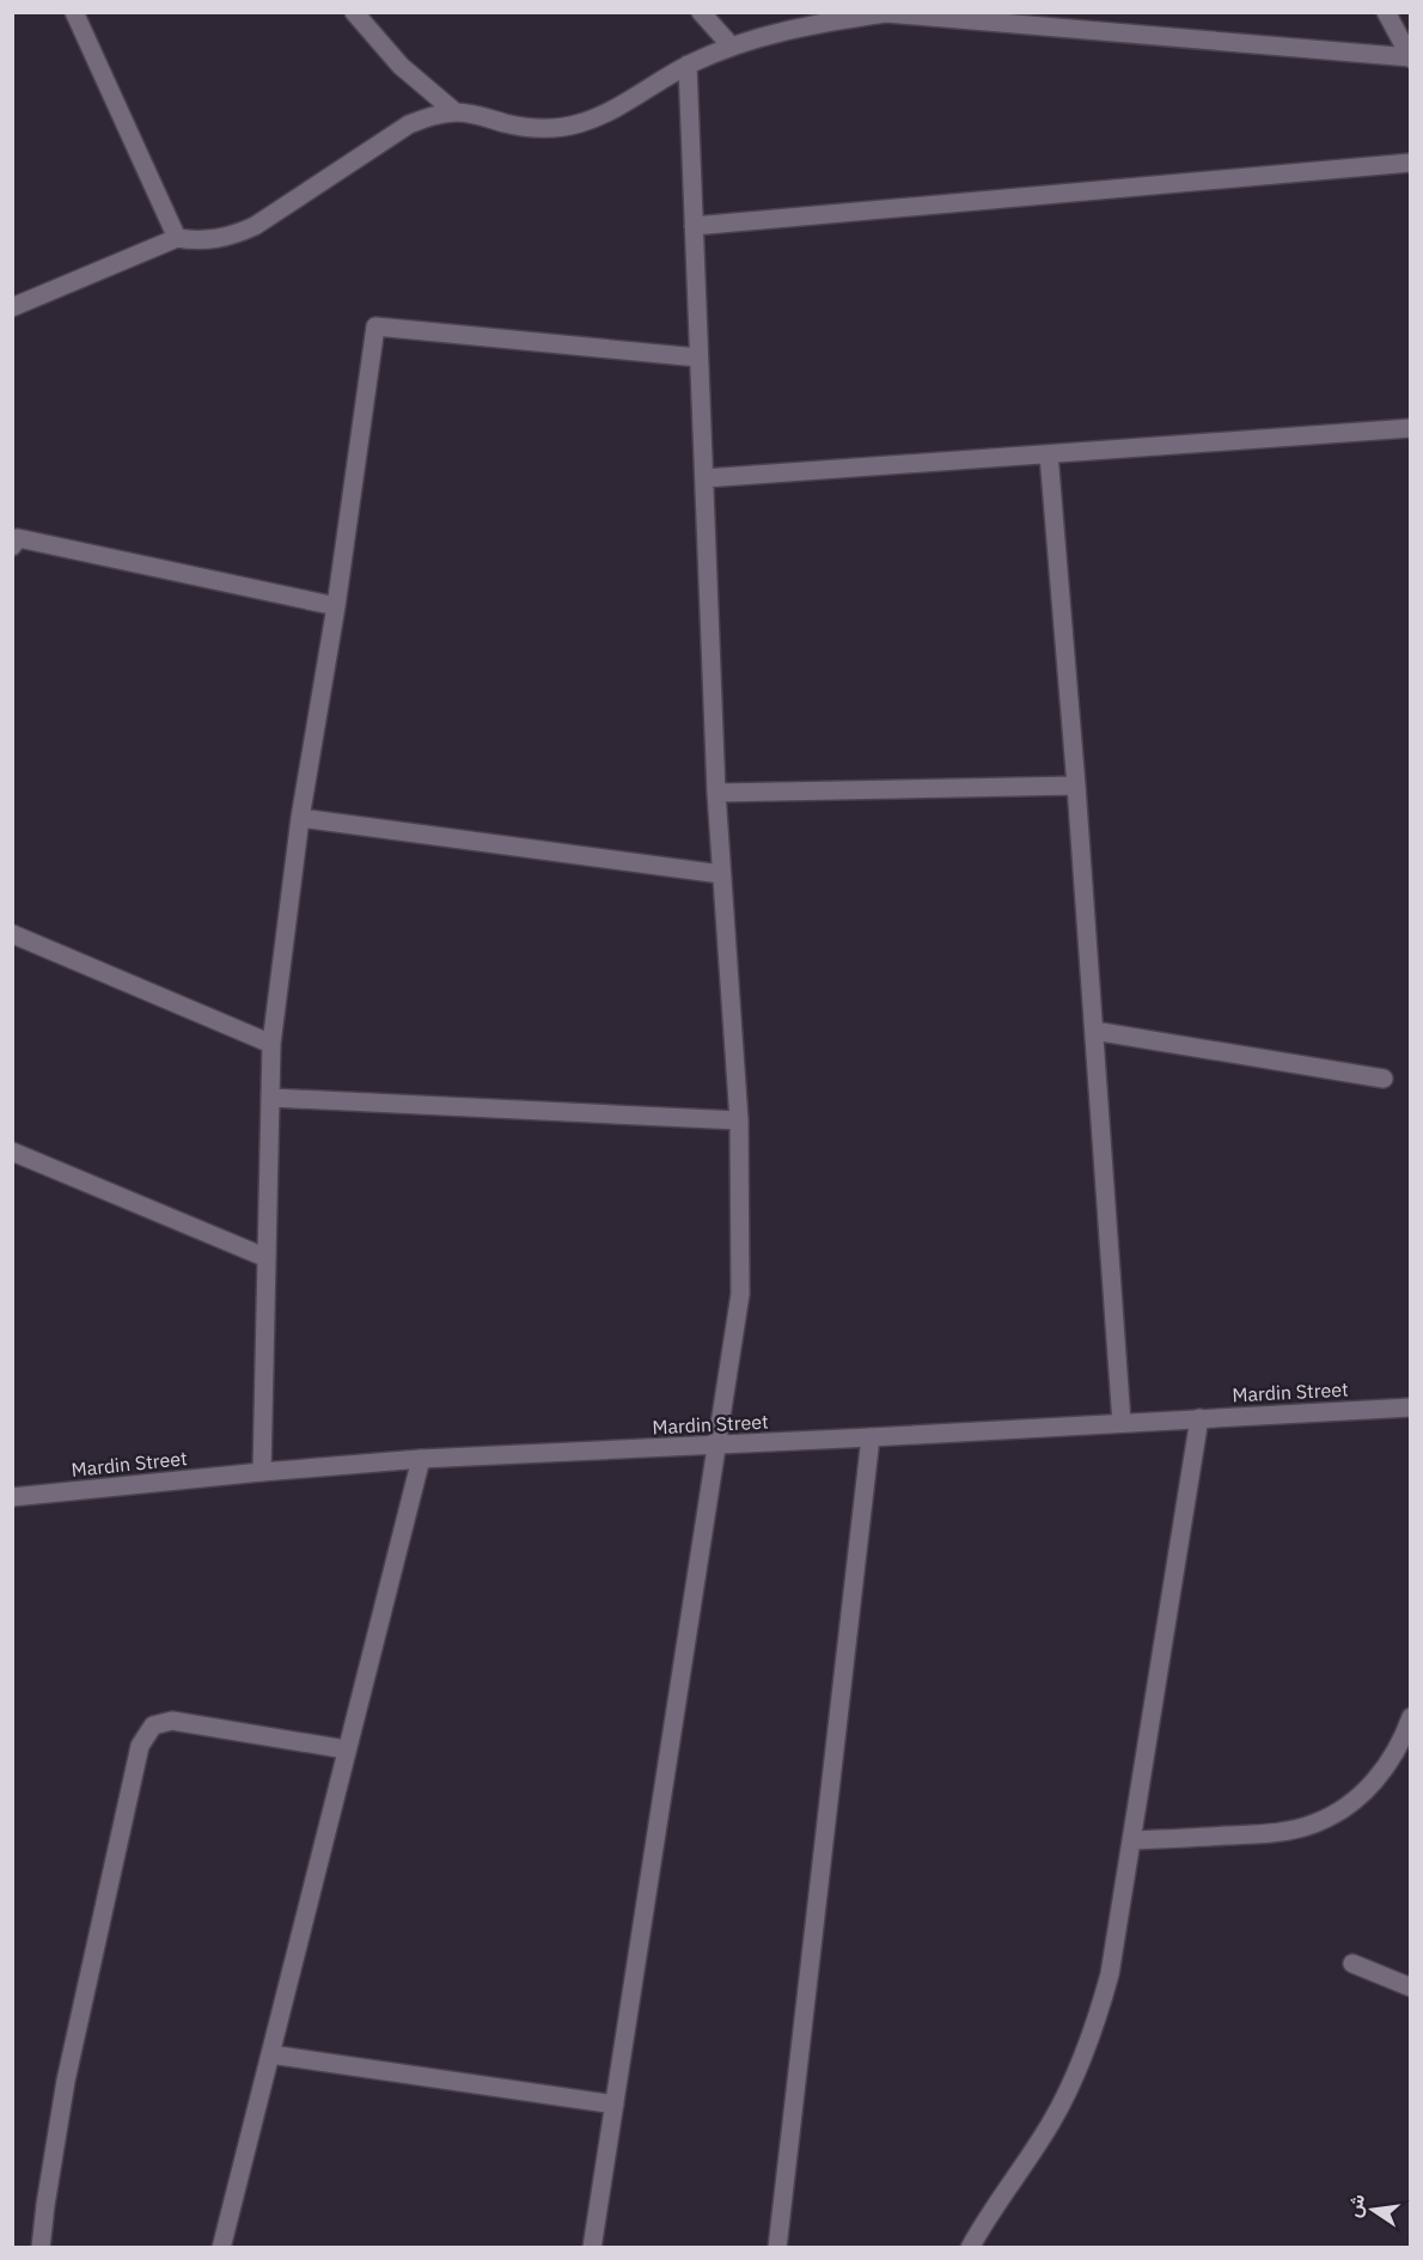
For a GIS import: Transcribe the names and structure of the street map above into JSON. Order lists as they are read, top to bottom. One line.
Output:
{"streets":{"street":["Mardin Street"]},"north":"left"}
